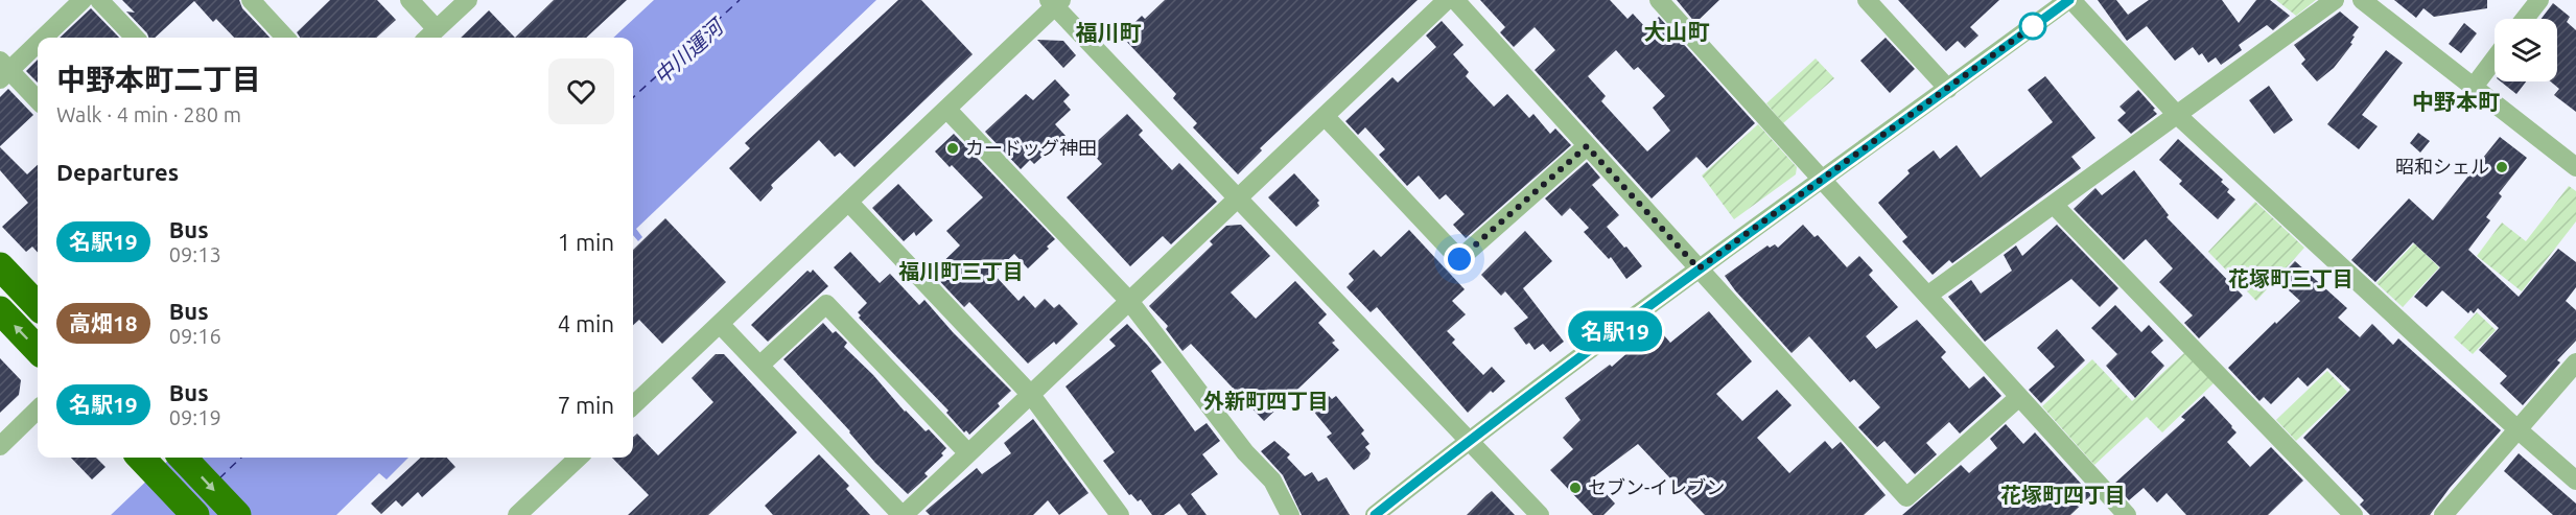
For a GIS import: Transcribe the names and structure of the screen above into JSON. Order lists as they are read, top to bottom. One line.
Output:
{"districts":["大山町","福川町","中野本町","福川町三丁目","花塚町三丁目","外新町四丁目","花塚町四丁目"],"water":["中川運河"],"places":["カードッグ神田","昭和シェル","セブン-イレブン"],"lines":["bus line 名駅19"],"page":{"on_map":"名駅19","heading":[["中野本町二丁目","Walk · 4 min · 280 m"],"Departures"],"list":[{"mark":"名駅19","name":"Bus","note":"09:13","value":"1 min"},{"mark":"高畑18","name":"Bus","note":"09:16","value":"4 min"},{"mark":"名駅19","name":"Bus","note":"09:19","value":"7 min"}]}}
